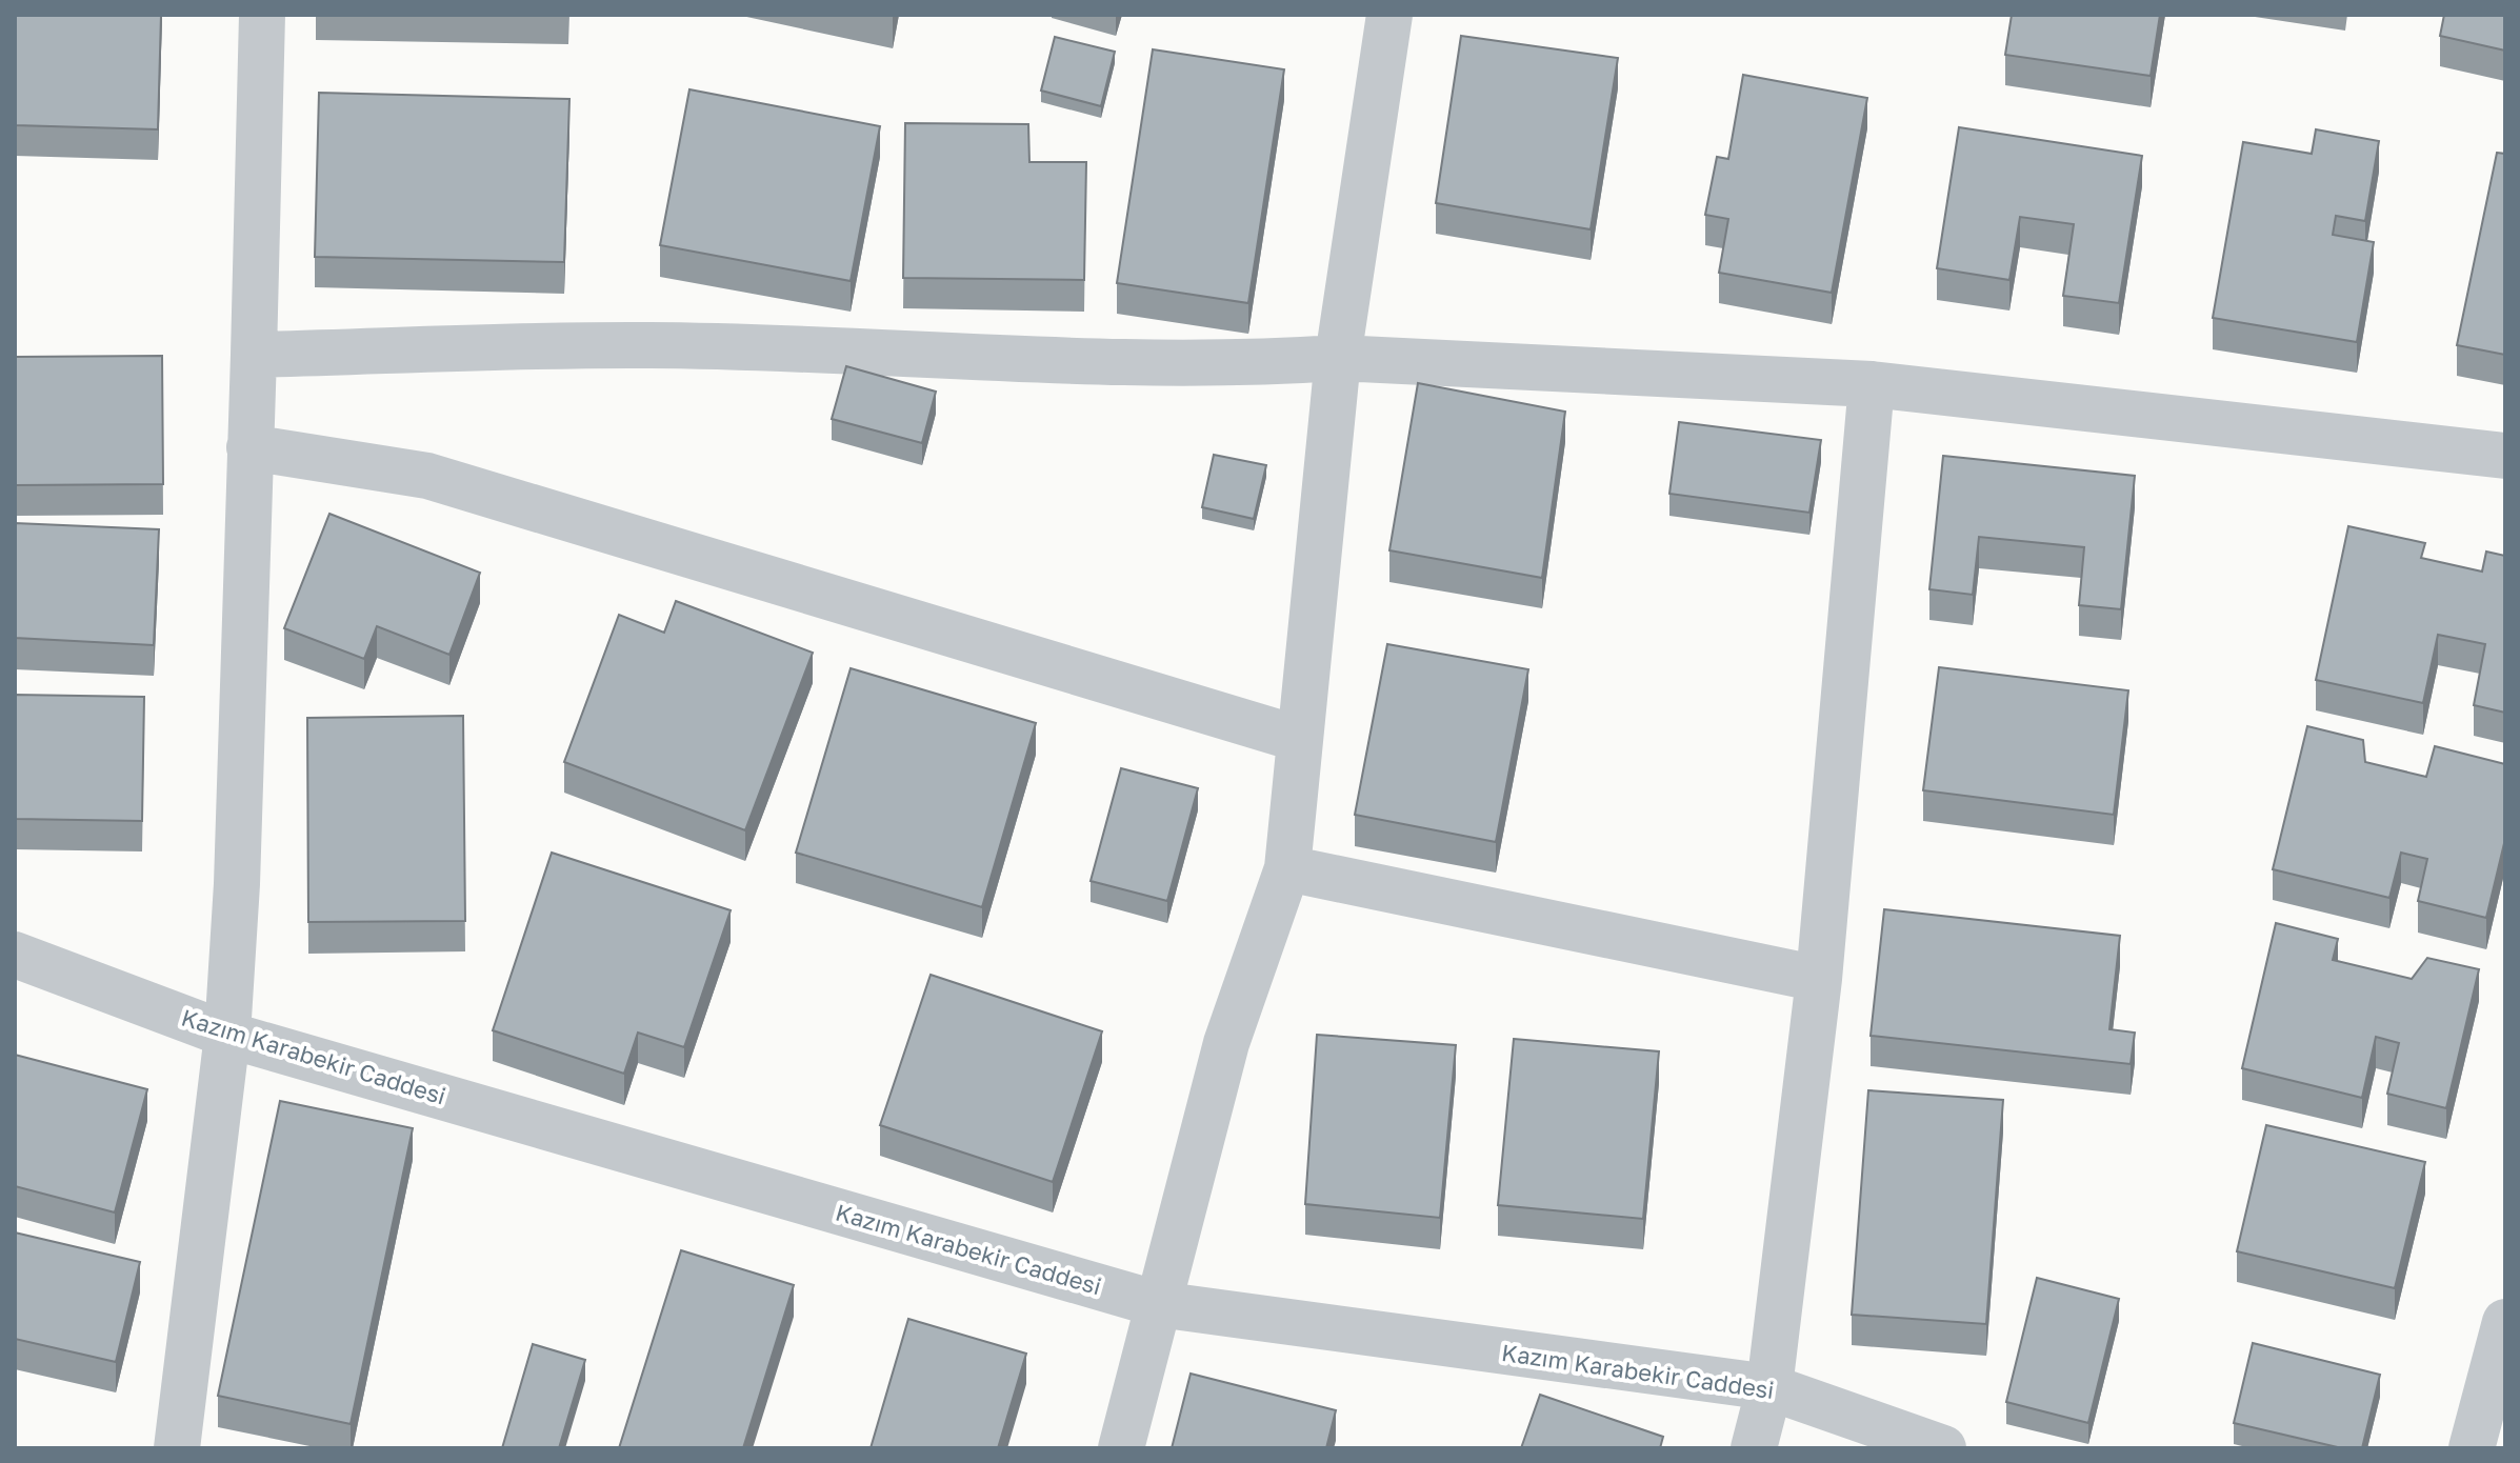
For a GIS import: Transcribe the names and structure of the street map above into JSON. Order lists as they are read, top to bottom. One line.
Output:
{"streets":{"street":["Kazım Karabekir Caddesi"]}}
